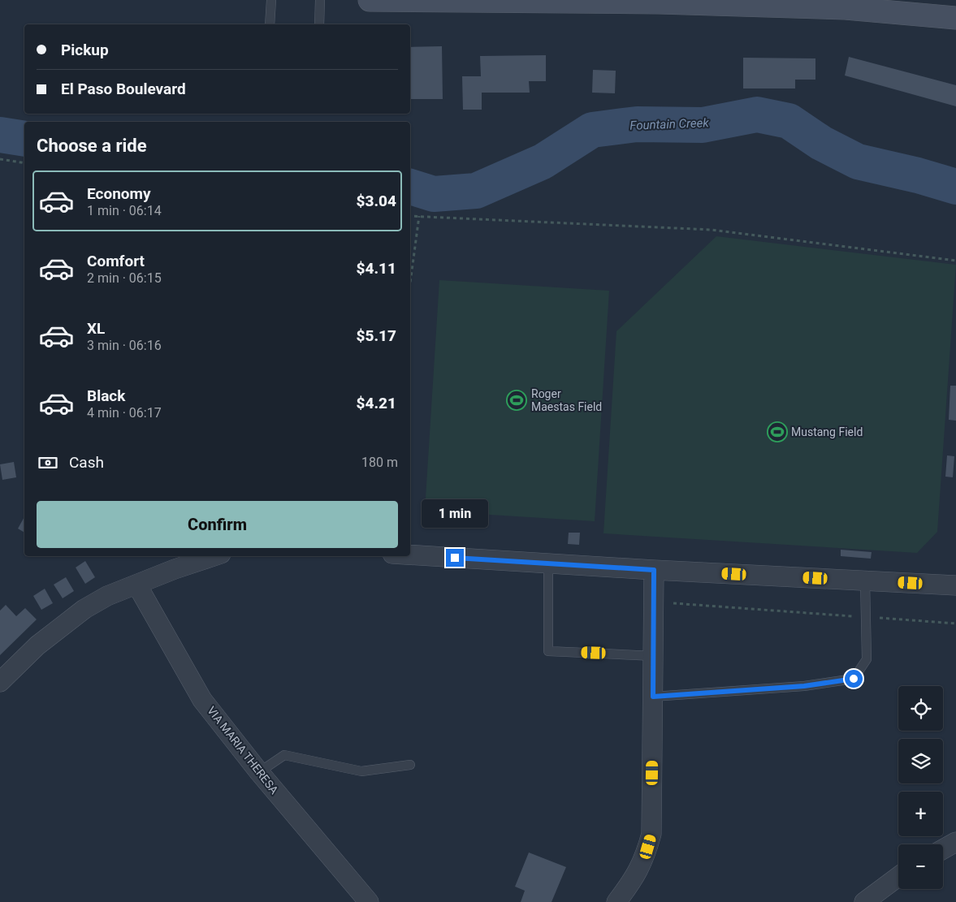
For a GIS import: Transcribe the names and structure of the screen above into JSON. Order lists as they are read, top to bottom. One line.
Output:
{"streets":{"street":["VIA MARIA THERESA"]},"water":["Fountain Creek"],"places":{"sports":["Roger Maestas Field","Mustang Field"]},"page":{"banner":["Pickup","El Paso Boulevard"],"heading":"Choose a ride","list":[{"name":"Economy","note":"1 min · 06:14","value":"$3.04"},{"name":"Comfort","note":"2 min · 06:15","value":"$4.11"},{"name":"XL","note":"3 min · 06:16","value":"$5.17"},{"name":"Black","note":"4 min · 06:17","value":"$4.21"}],"pay":["Cash","180 m"],"buttons":"Confirm","bubble":"1 min","map_buttons":["+","−"]}}
